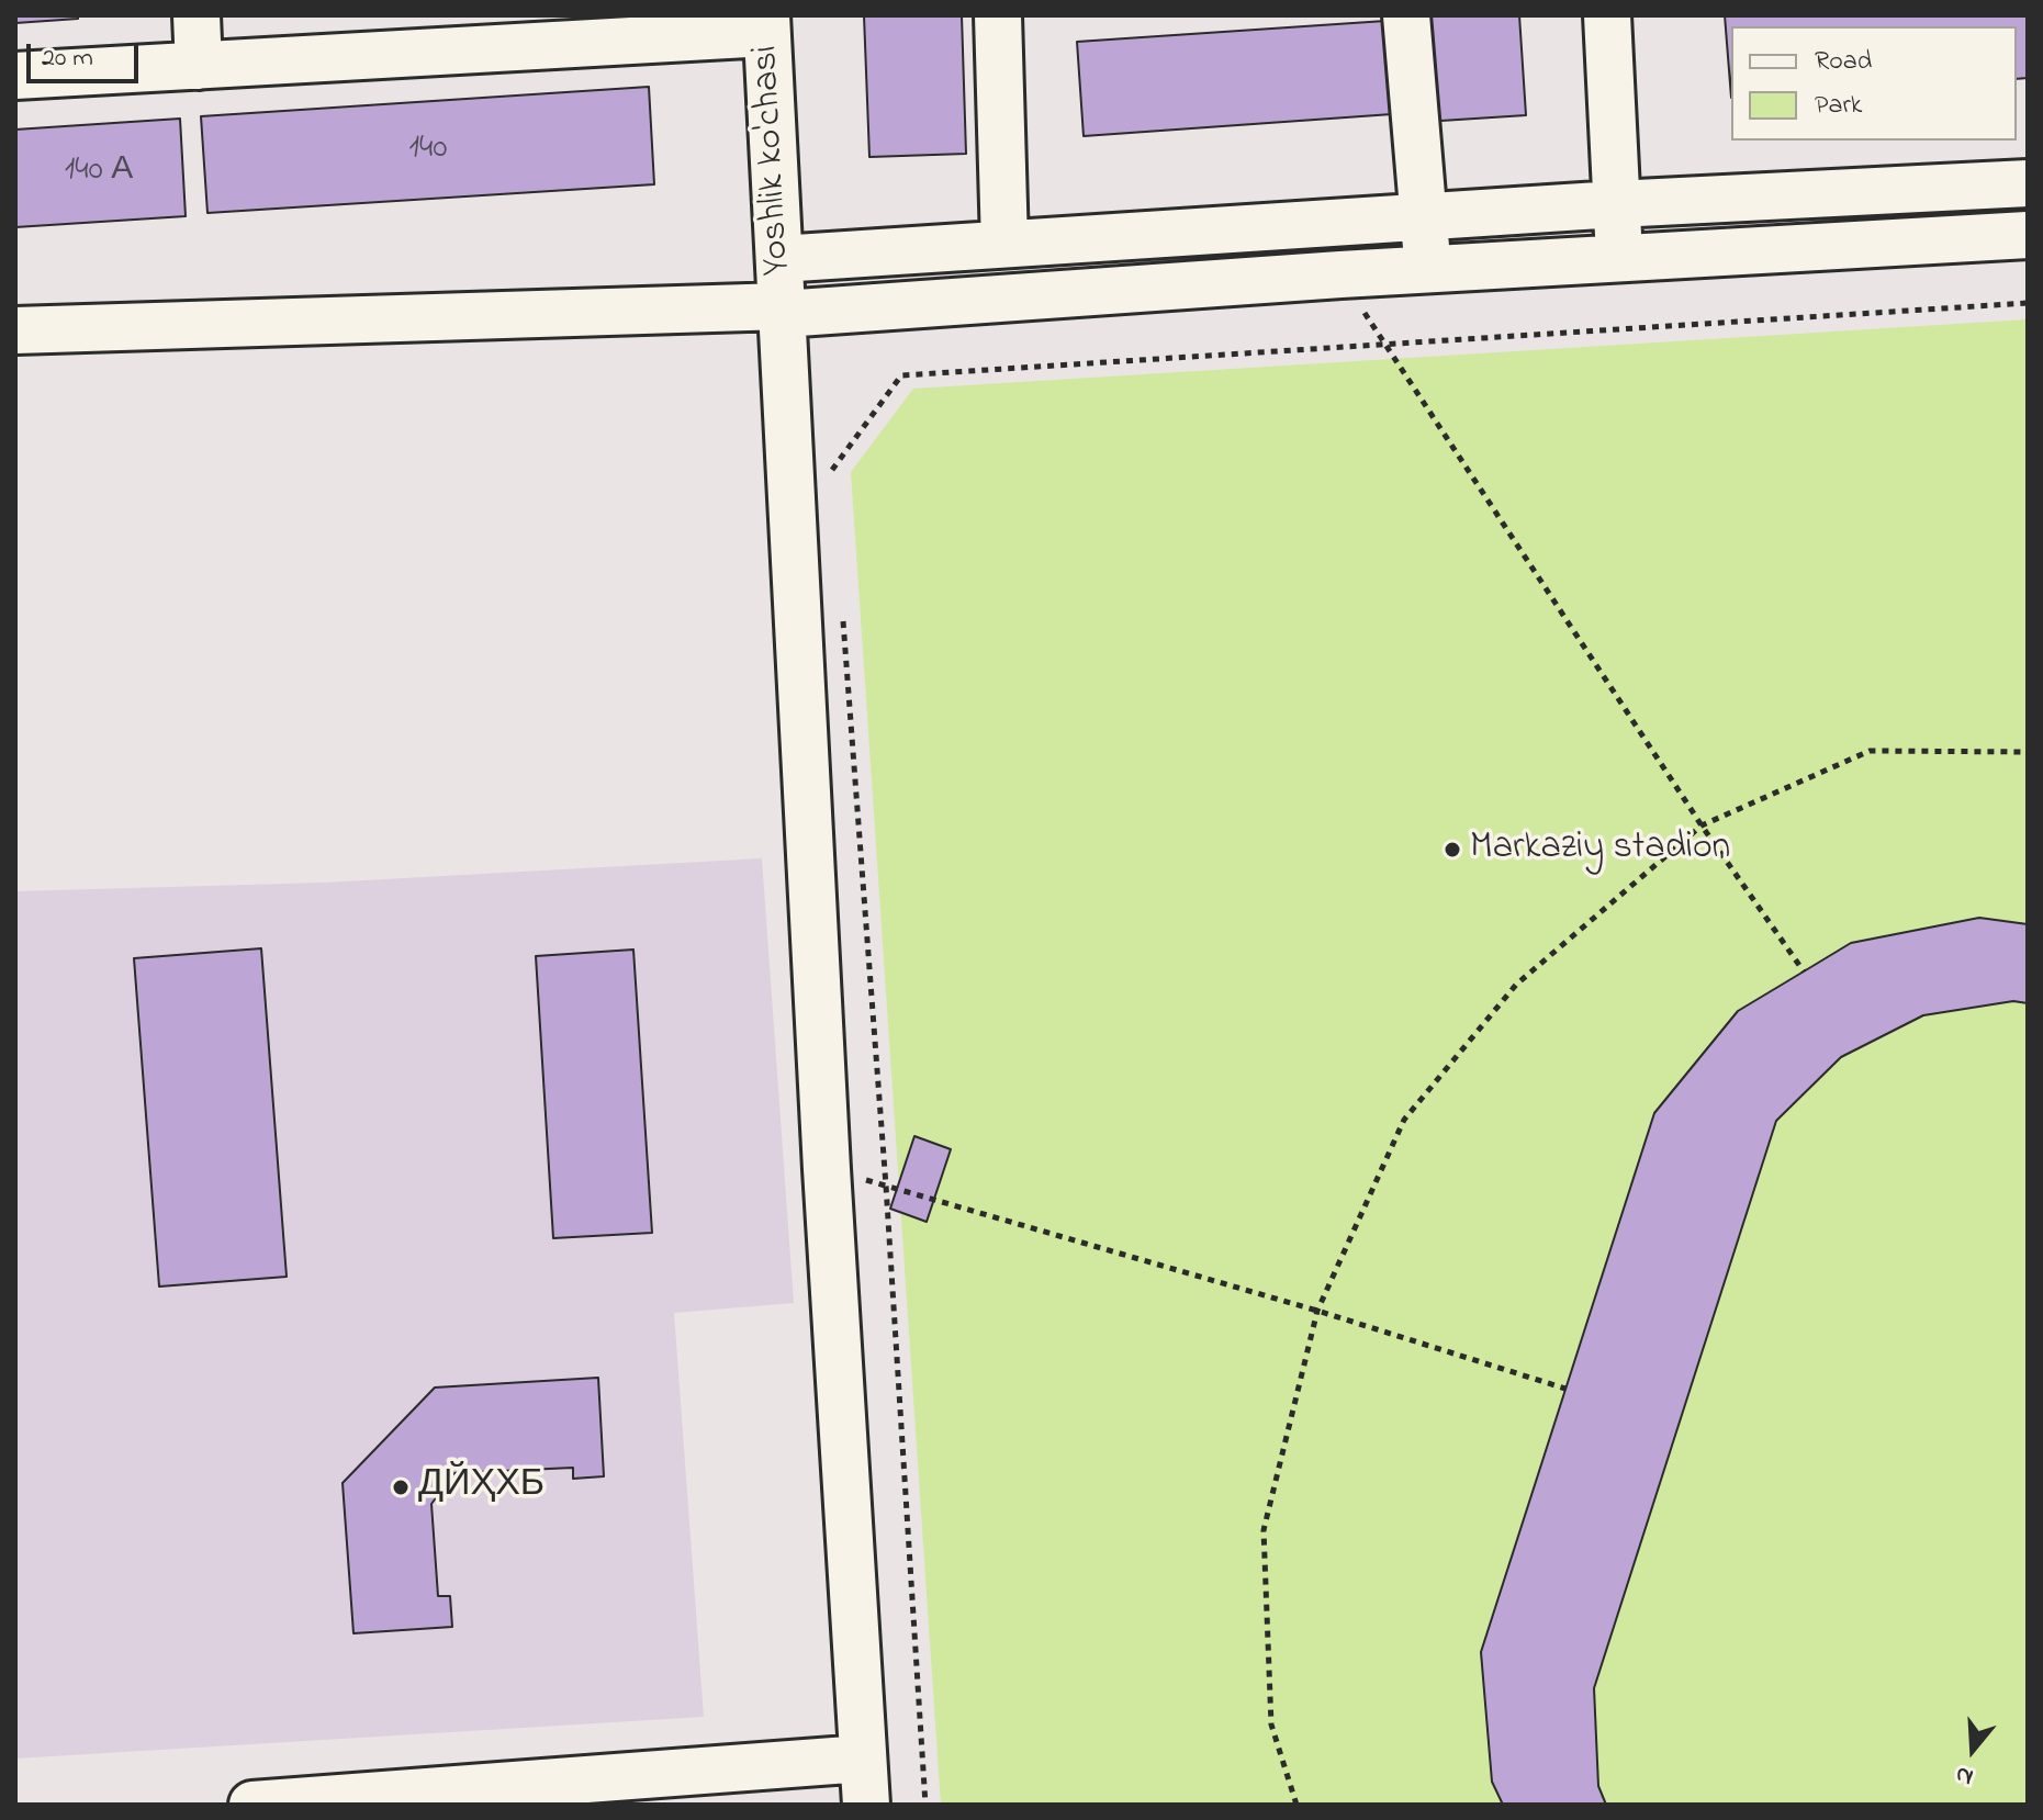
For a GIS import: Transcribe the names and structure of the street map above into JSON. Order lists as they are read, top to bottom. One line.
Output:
{"streets":{"street":["Yoshlik ko'chasi"]},"places":["Markaziy stadion","ДЙҲХБ"],"house_numbers":["140","140 А"],"legend":["Road","Park"],"scale_bar":"20 m","north":"bottom"}
